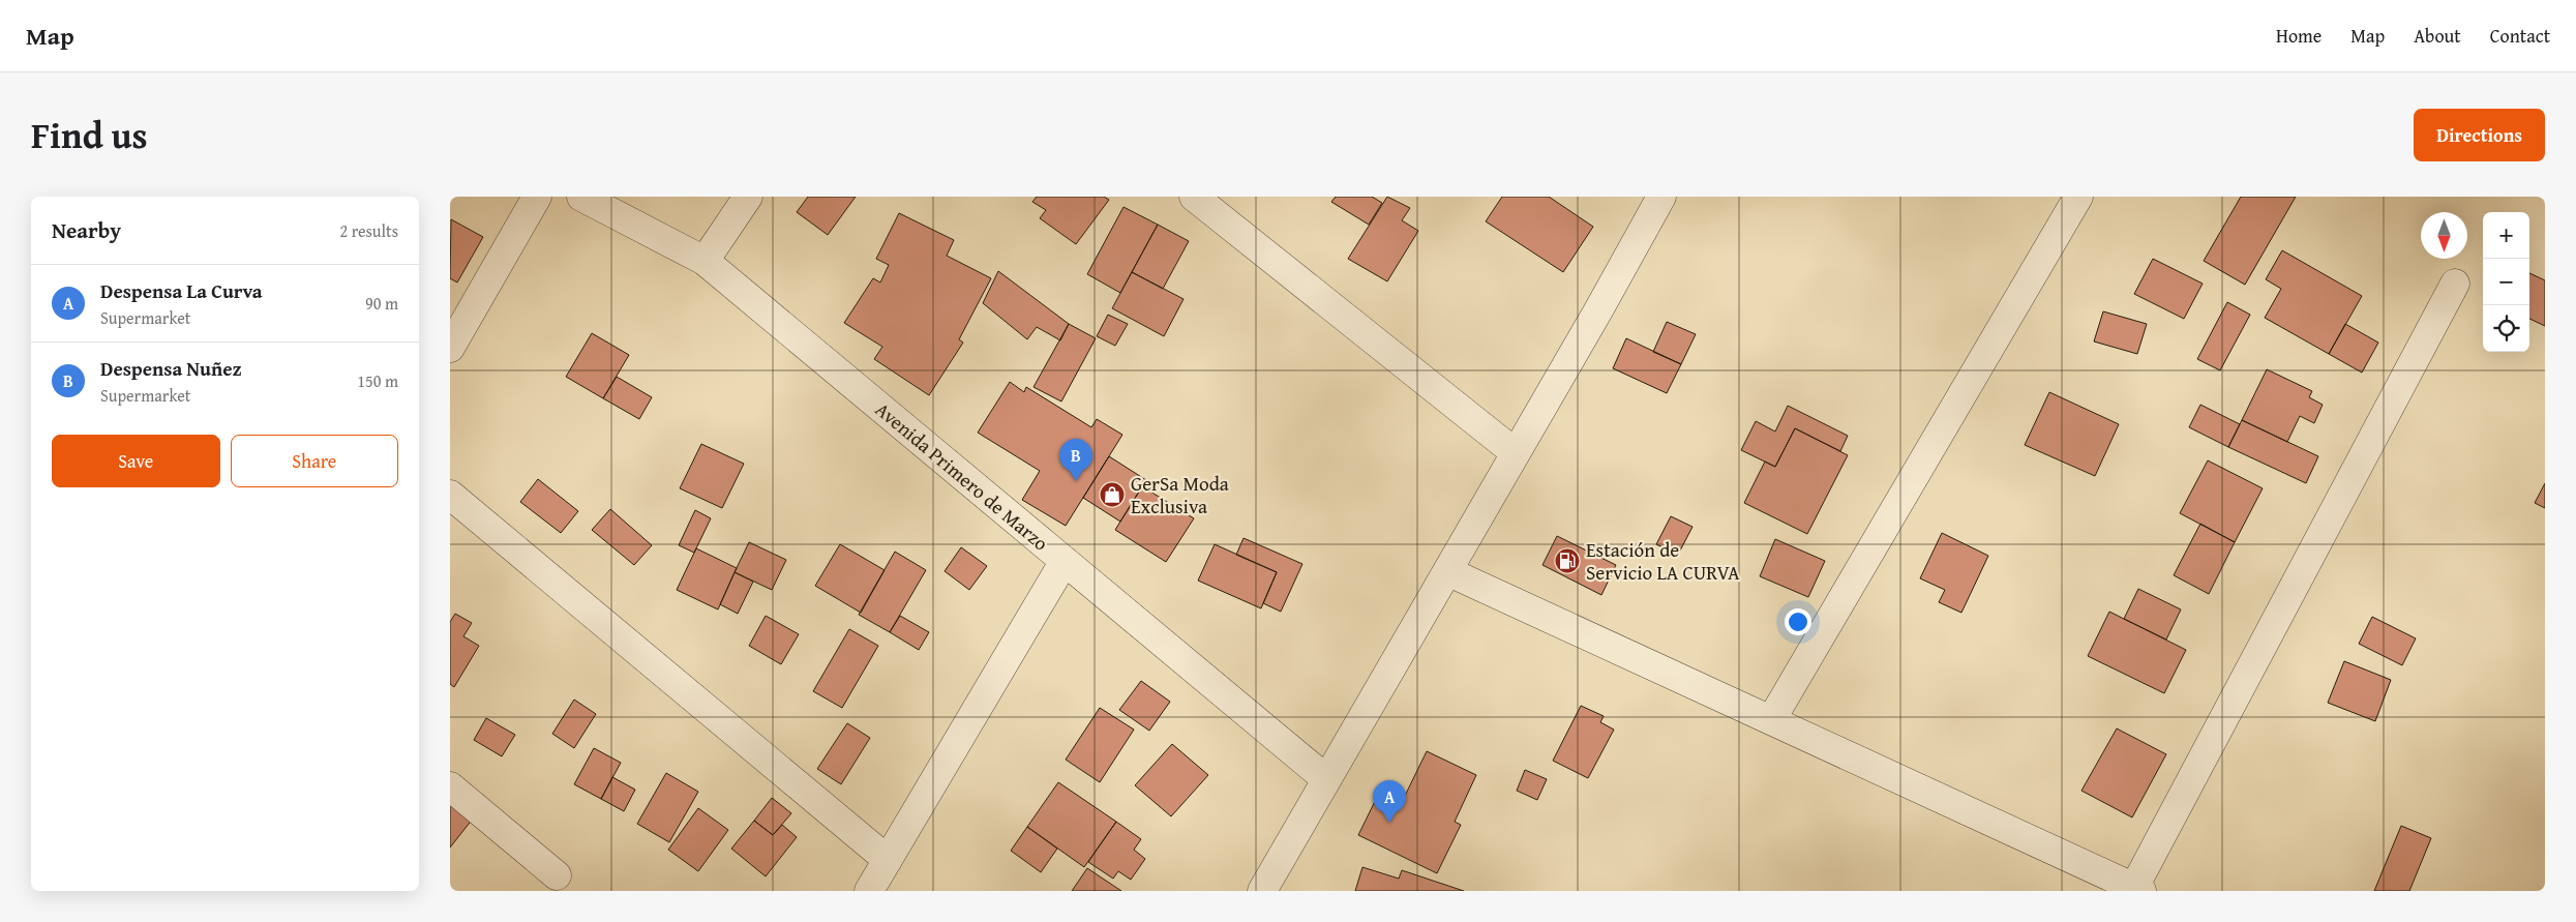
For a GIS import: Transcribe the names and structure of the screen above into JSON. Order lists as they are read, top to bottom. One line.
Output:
{"streets":{"street":["Avenida Primero de Marzo"]},"places":{"shop":["GerSa Moda Exclusiva"],"fuel station":["Estación de Servicio LA CURVA"]},"north":"bottom","page":{"header":"Map","nav":["Home","Map","About","Contact"],"title":"Find us","buttons":["Directions",["Save","Share"]],"heading":["Nearby","2 results"],"map_buttons":["+","−"],"list":[{"mark":"A","name":"Despensa La Curva","note":"Supermarket","value":"90 m"},{"mark":"B","name":"Despensa Nuñez","note":"Supermarket","value":"150 m"}],"pins":["B","A"]}}
